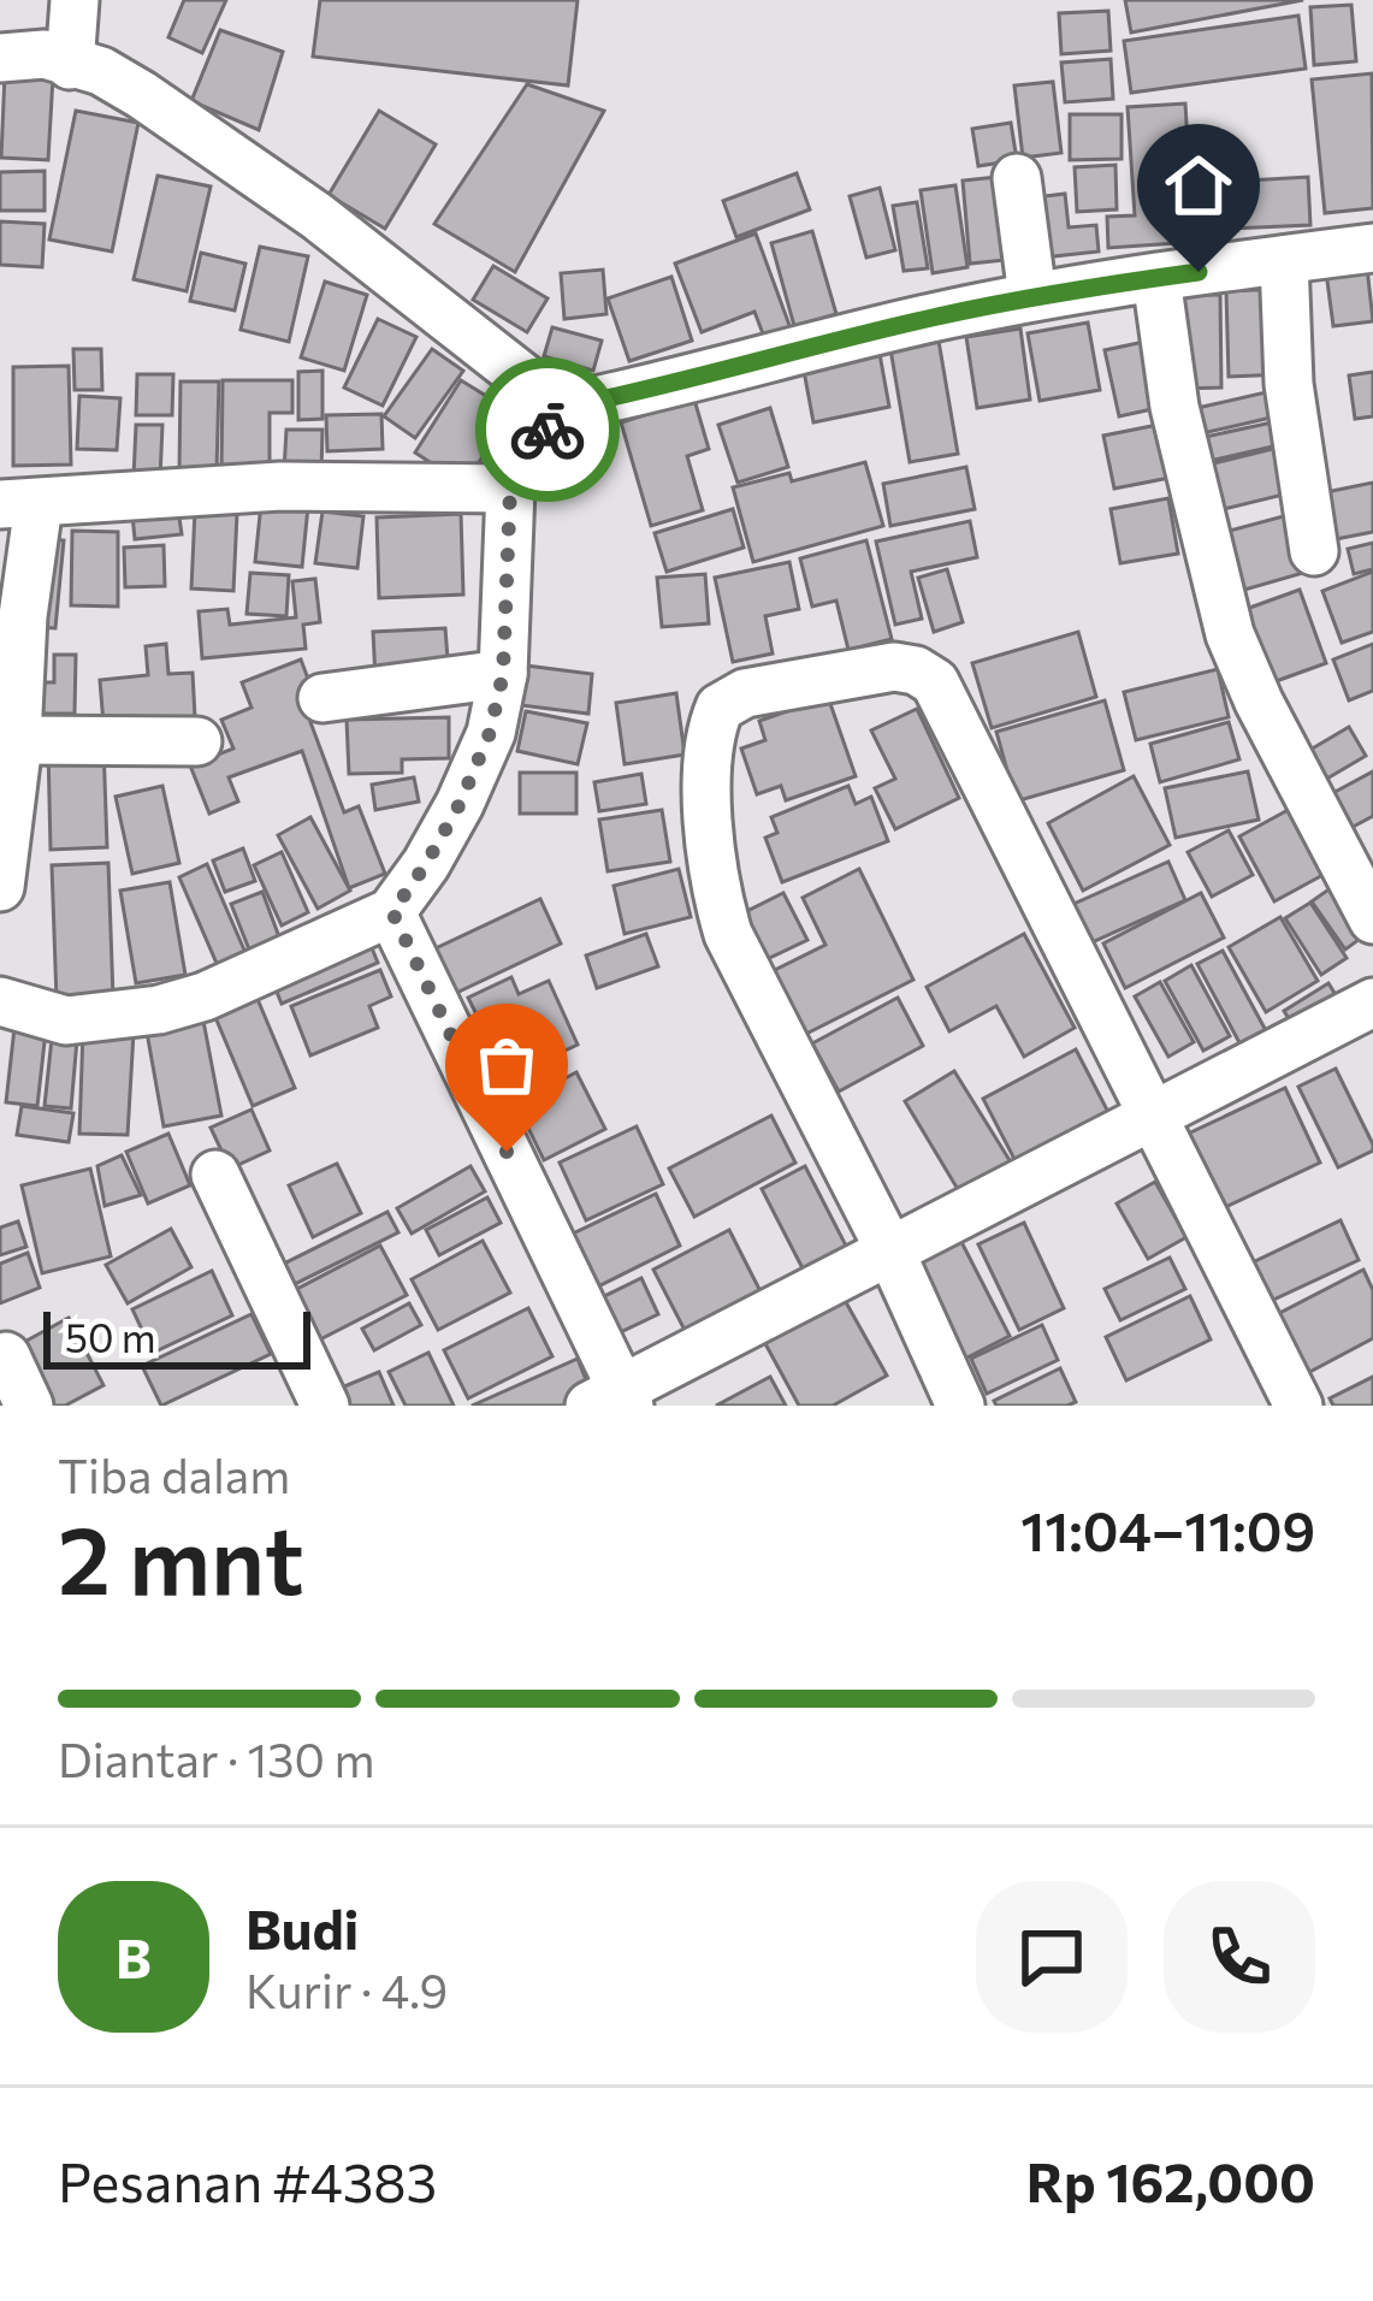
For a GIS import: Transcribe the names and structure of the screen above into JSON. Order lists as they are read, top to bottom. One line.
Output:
{"scale_bar":"50 m","page":{"scale":"50 m","heading":["2 mnt","Tiba dalam","11:04–11:09"],"panel":["Budi","Kurir · 4.9","Pesanan #4383","Rp 162,000"],"bar":"Diantar · 130 m","round":"B"}}
